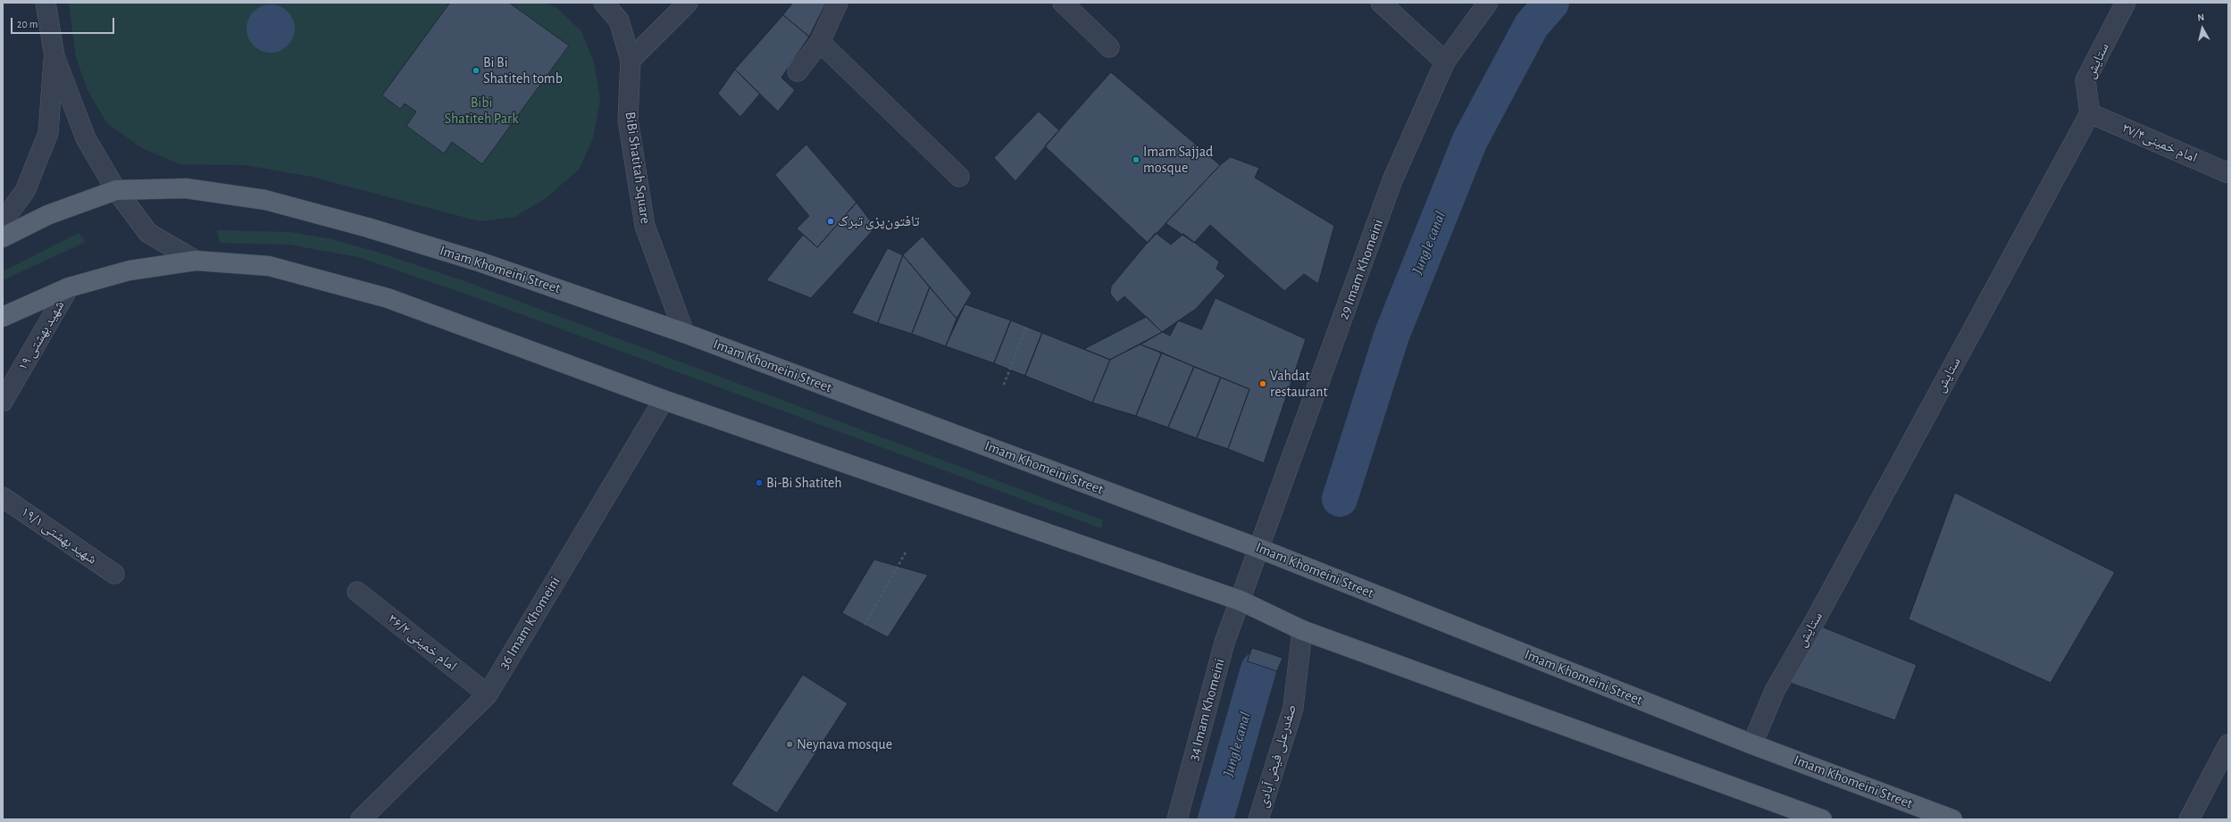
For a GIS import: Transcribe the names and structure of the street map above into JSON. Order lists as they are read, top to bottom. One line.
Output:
{"streets":{"main road":["Imam Khomeini Street"],"street":["ستایش","امام خمینی۲۷/۴","BiBi Shatitah Square","29 Imam Khomeini","شهید بهشتی ۱۹","شهید بهشتی ۱۹/۱","36 Imam Khomeini","امام خمینی ۳۶/۲","34 Imam Khomeini","صفدرعلی فیض آبادی"]},"crossings":[["ستایش","امام خمینی۲۷/۴"],["ستایش","Imam Khomeini Street"],["BiBi Shatitah Square","Imam Khomeini Street"],["Imam Khomeini Street","29 Imam Khomeini"],["29 Imam Khomeini","34 Imam Khomeini"],["36 Imam Khomeini","امام خمینی ۳۶/۲"]],"water":["Jungle canal"],"parks":["Bibi Shatiteh Park"],"places":["Bi Bi Shatiteh tomb","Imam Sajjad mosque","تافتون‌پزی تبرک","Vahdat restaurant","Bi-Bi Shatiteh","Neynava mosque"],"scale_bar":"20 m","north":"top"}
